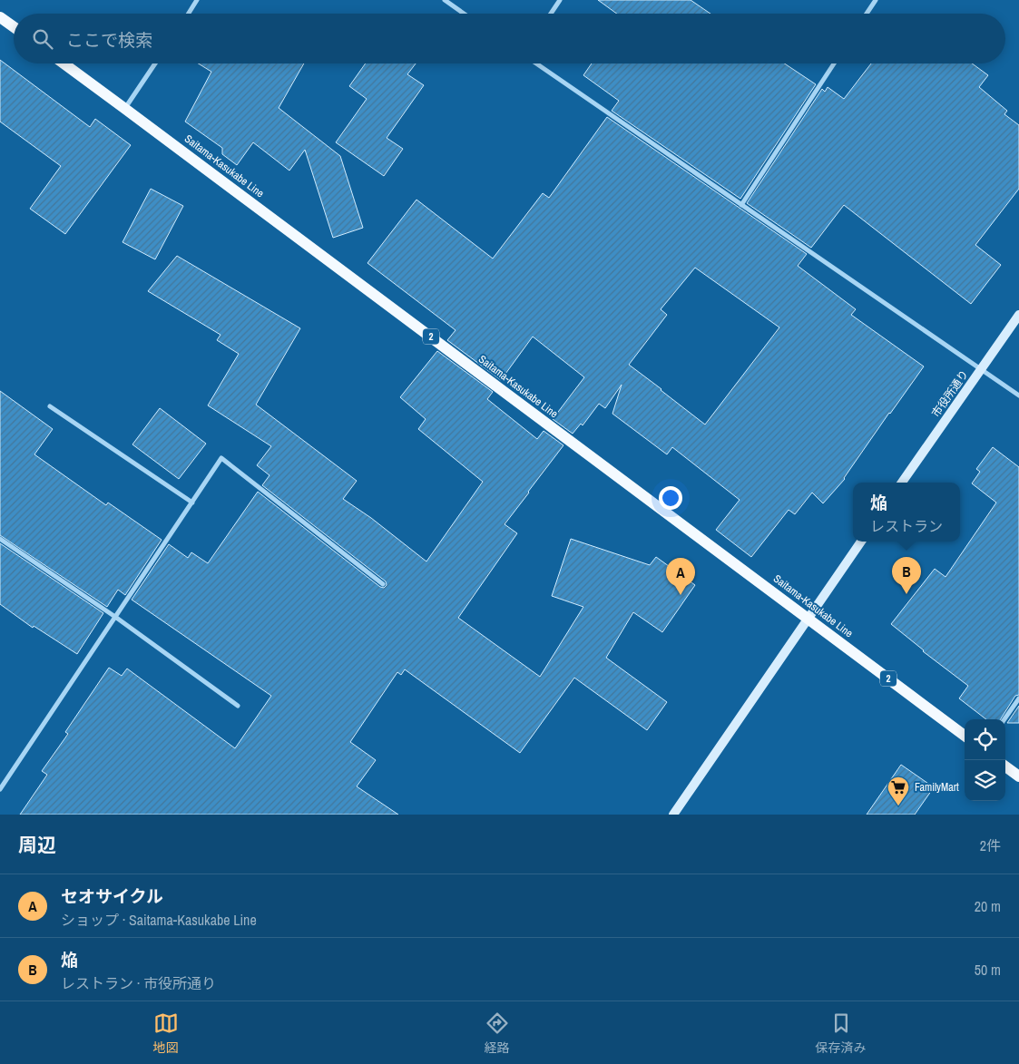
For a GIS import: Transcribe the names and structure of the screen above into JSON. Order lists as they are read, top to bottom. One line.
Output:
{"streets":{"main road":["Saitama-Kasukabe Line","2"],"street":["市役所通り"]},"places":{"supermarket":["FamilyMart"]},"page":{"search":"ここで検索","popup":["焔","レストラン"],"pins":["B","A"],"heading":["周辺","2件"],"list":[{"mark":"A","name":"セオサイクル","note":"ショップ · Saitama-Kasukabe Line","value":"20 m"},{"mark":"B","name":"焔","note":"レストラン · 市役所通り","value":"50 m"}],"nav":["地図","経路","保存済み"]}}
